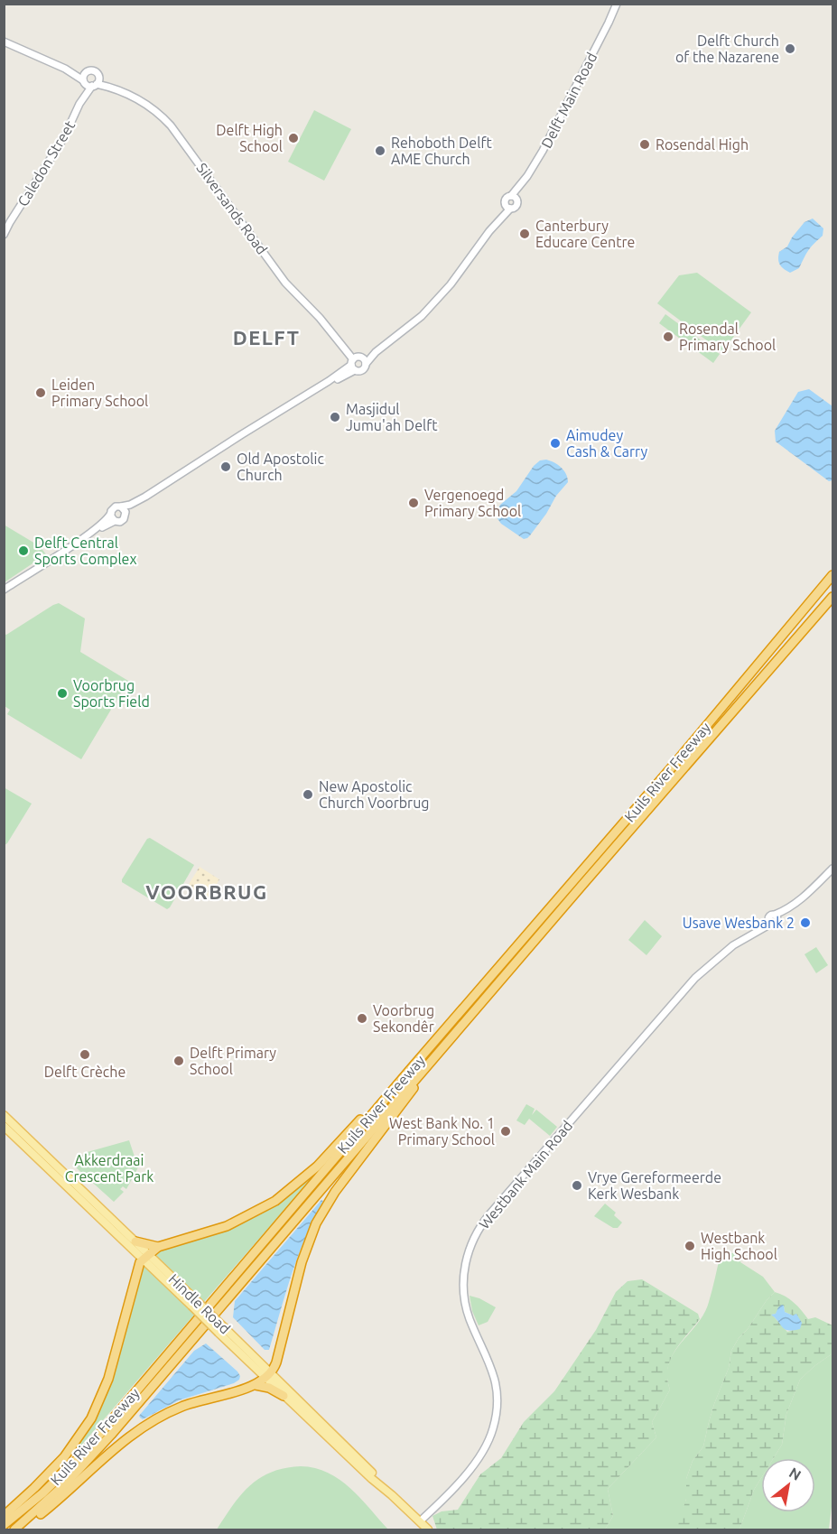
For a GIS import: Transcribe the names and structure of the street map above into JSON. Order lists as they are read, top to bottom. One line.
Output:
{"streets":{"highway":["Kuils River Freeway"],"main road":["Hindle Road"],"street":["Delft Main Road","Caledon Street","Silversands Road","Westbank Main Road"]},"crossings":[["Caledon Street","Silversands Road"],["Westbank Main Road","Hindle Road"]],"districts":["DELFT","VOORBRUG"],"parks":["Akkerdraai Crescent Park"],"places":["Delft Church of the Nazarene","Delft High School","Rosendal High","Rehoboth Delft AME Church","Canterbury Educare Centre","Rosendal Primary School","Leiden Primary School","Masjidul Jumu'ah Delft","Aimudey Cash & Carry","Old Apostolic Church","Vergenoegd Primary School","Delft Central Sports Complex","Voorbrug Sports Field","New Apostolic Church Voorbrug","Usave Wesbank 2","Voorbrug Sekondêr","Delft Crèche","Delft Primary School","West Bank No. 1 Primary School","Vrye Gereformeerde Kerk Wesbank","Westbank High School"],"north":"top right"}
